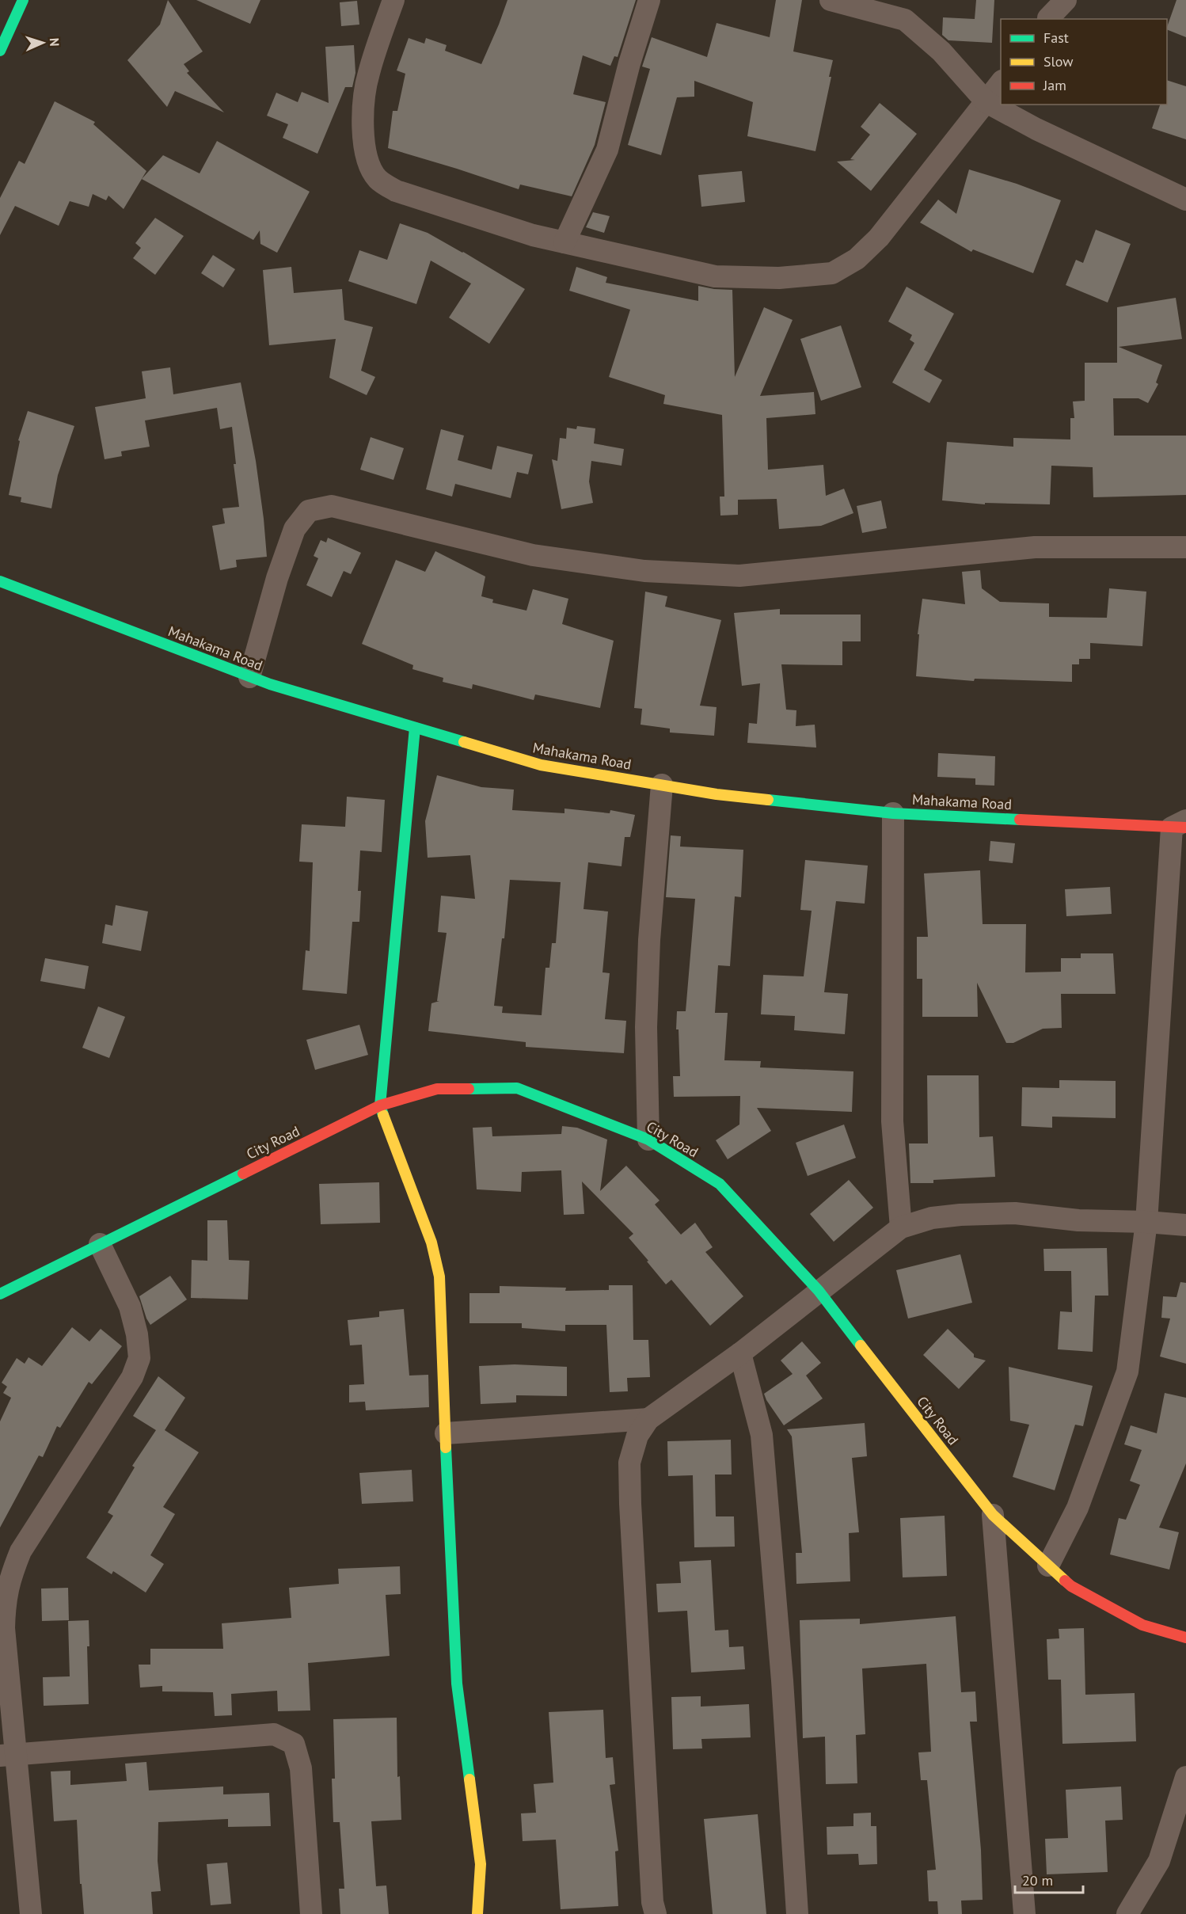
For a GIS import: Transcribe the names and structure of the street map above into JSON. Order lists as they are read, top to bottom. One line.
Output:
{"streets":{"main road":["Mahakama Road","City Road"]},"legend":["Fast","Slow","Jam"],"scale_bar":"20 m","north":"right"}
